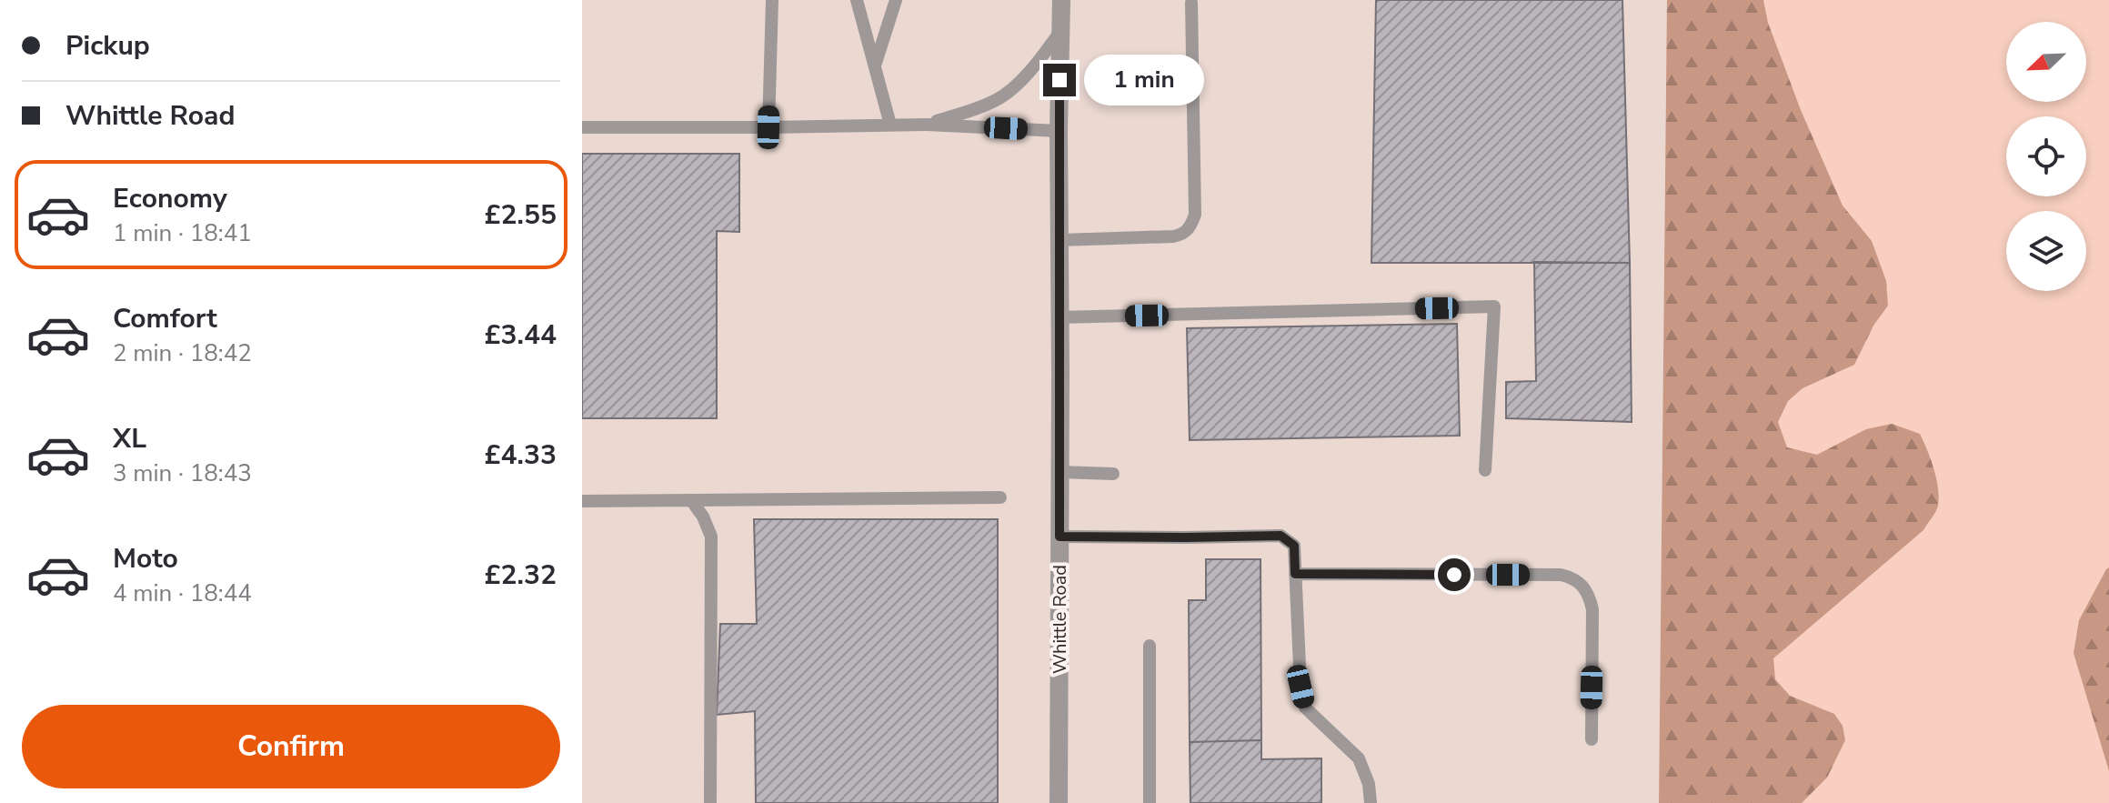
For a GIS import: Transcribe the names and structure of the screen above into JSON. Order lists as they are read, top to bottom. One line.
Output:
{"streets":{"street":["Whittle Road"]},"north":"bottom left","page":{"banner":["Pickup","Whittle Road"],"bubble":"1 min","list":[{"name":"Economy","note":"1 min · 18:41","value":"£2.55"},{"name":"Comfort","note":"2 min · 18:42","value":"£3.44"},{"name":"XL","note":"3 min · 18:43","value":"£4.33"},{"name":"Moto","note":"4 min · 18:44","value":"£2.32"}],"buttons":"Confirm"}}
